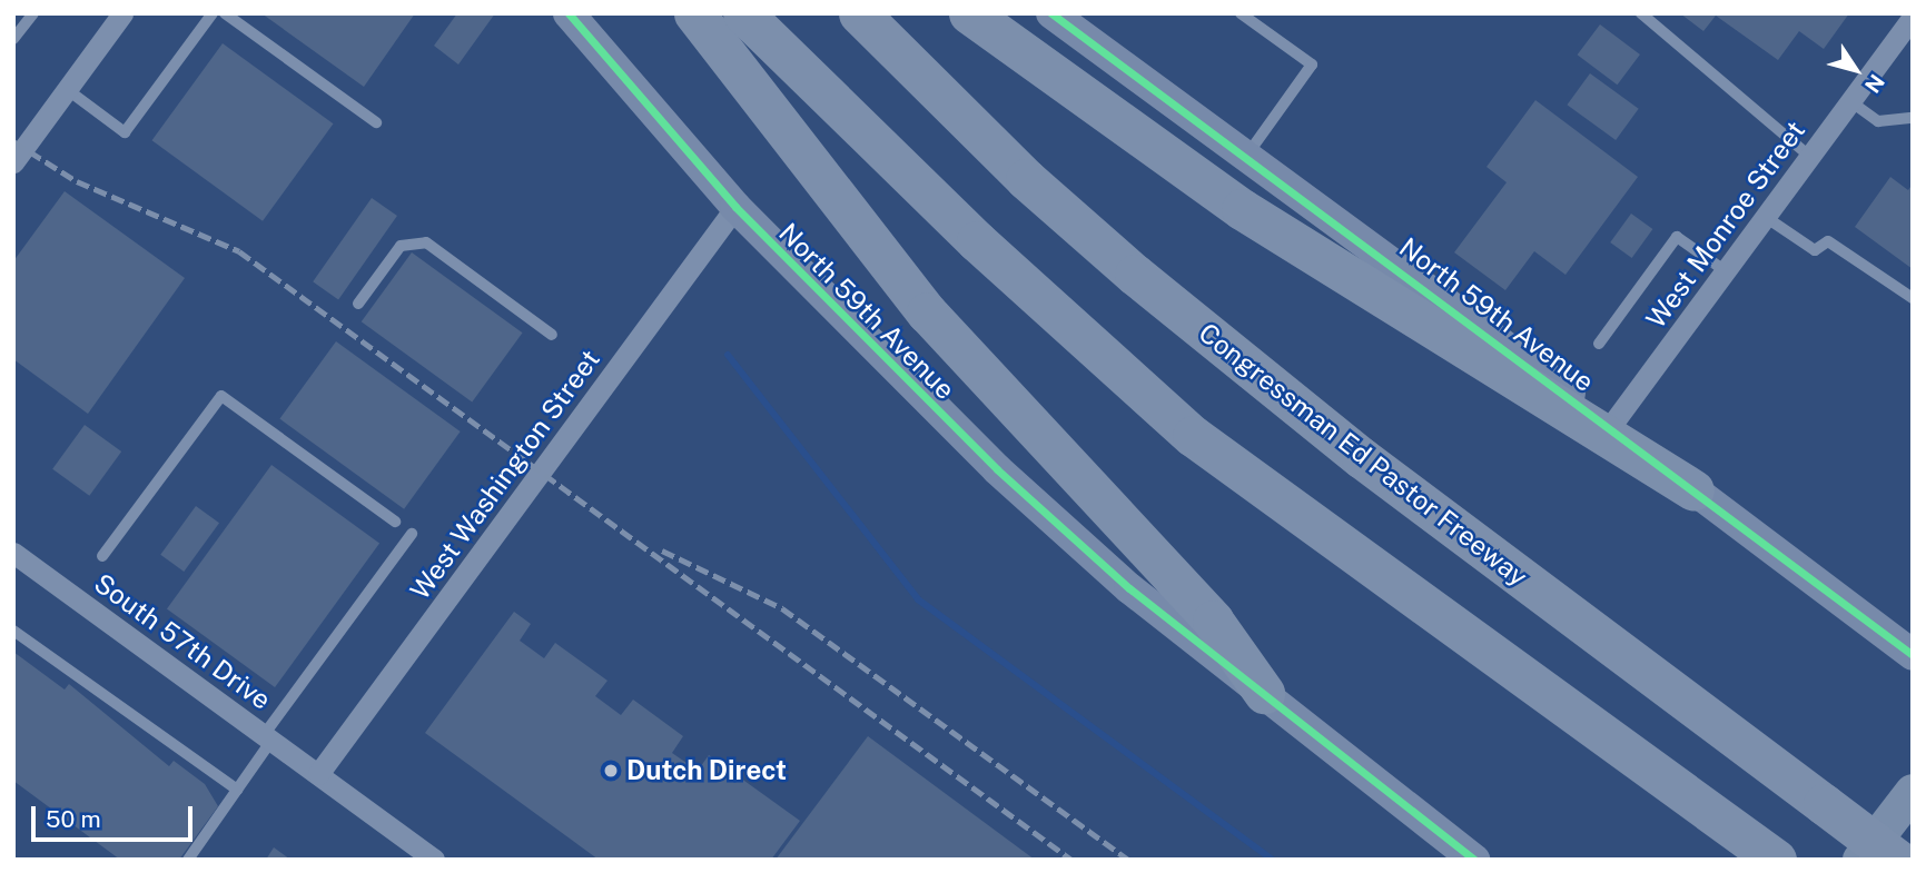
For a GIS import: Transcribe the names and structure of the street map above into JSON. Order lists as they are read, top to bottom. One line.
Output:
{"streets":{"highway":["Congressman Ed Pastor Freeway"],"main road":["North 59th Avenue"],"street":["West Monroe Street","West Washington Street","South 57th Drive"]},"crossings":[["West Monroe Street","North 59th Avenue"],["North 59th Avenue","West Washington Street"],["West Washington Street","South 57th Drive"]],"places":["Dutch Direct"],"scale_bar":"50 m","north":"bottom right"}
